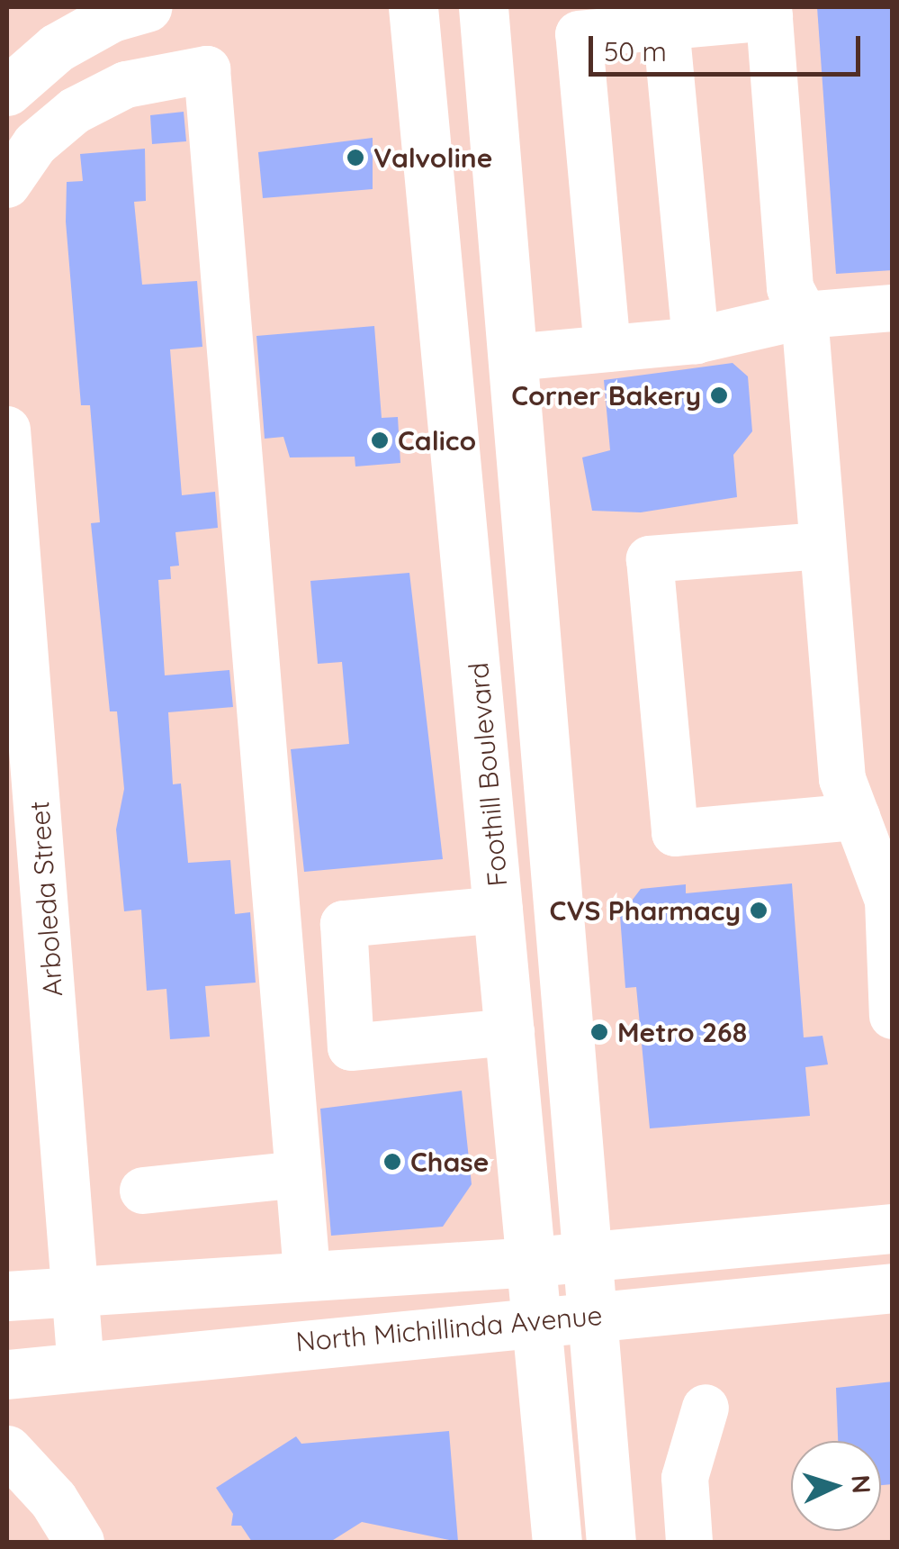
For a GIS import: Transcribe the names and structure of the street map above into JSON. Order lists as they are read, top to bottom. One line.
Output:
{"streets":{"main road":["Foothill Boulevard","North Michillinda Avenue"],"street":["Arboleda Street"]},"crossings":[["Foothill Boulevard","North Michillinda Avenue"],["Arboleda Street","North Michillinda Avenue"]],"places":["Valvoline","Corner Bakery","Calico","CVS Pharmacy","Metro 268","Chase"],"scale_bar":"50 m","north":"right"}
